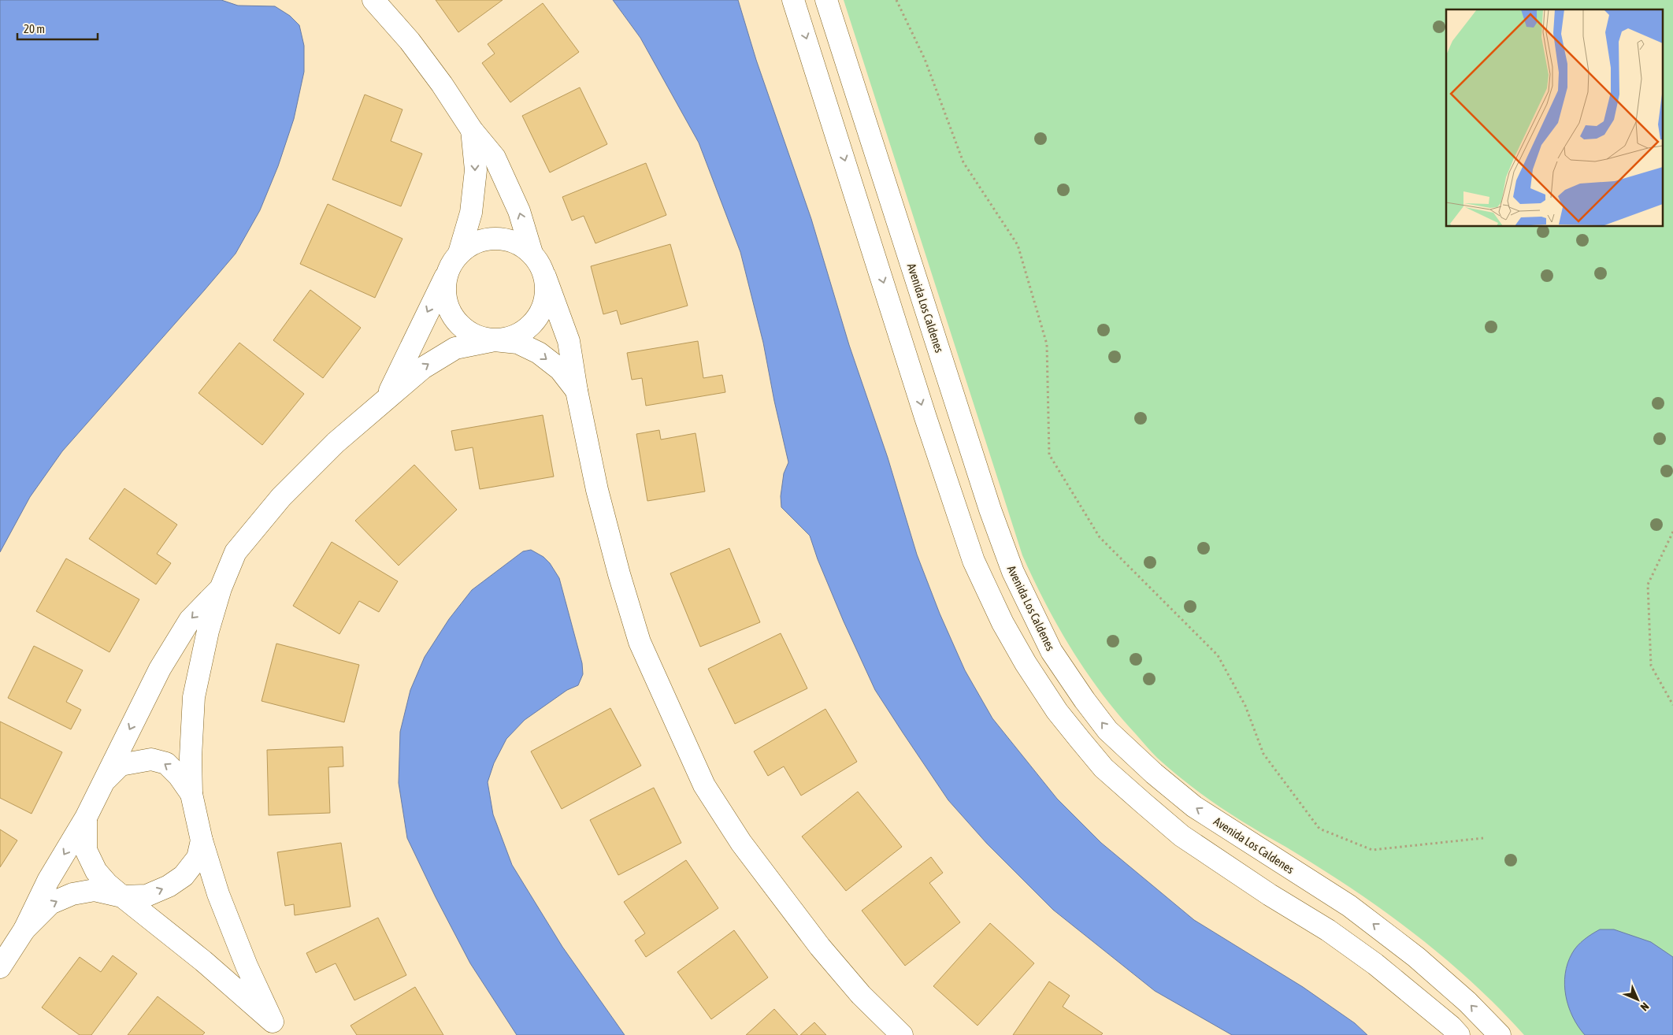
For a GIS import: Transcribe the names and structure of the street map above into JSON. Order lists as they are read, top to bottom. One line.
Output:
{"streets":{"street":["Avenida Los Caldenes"]},"scale_bar":"20 m","north":"bottom right"}
